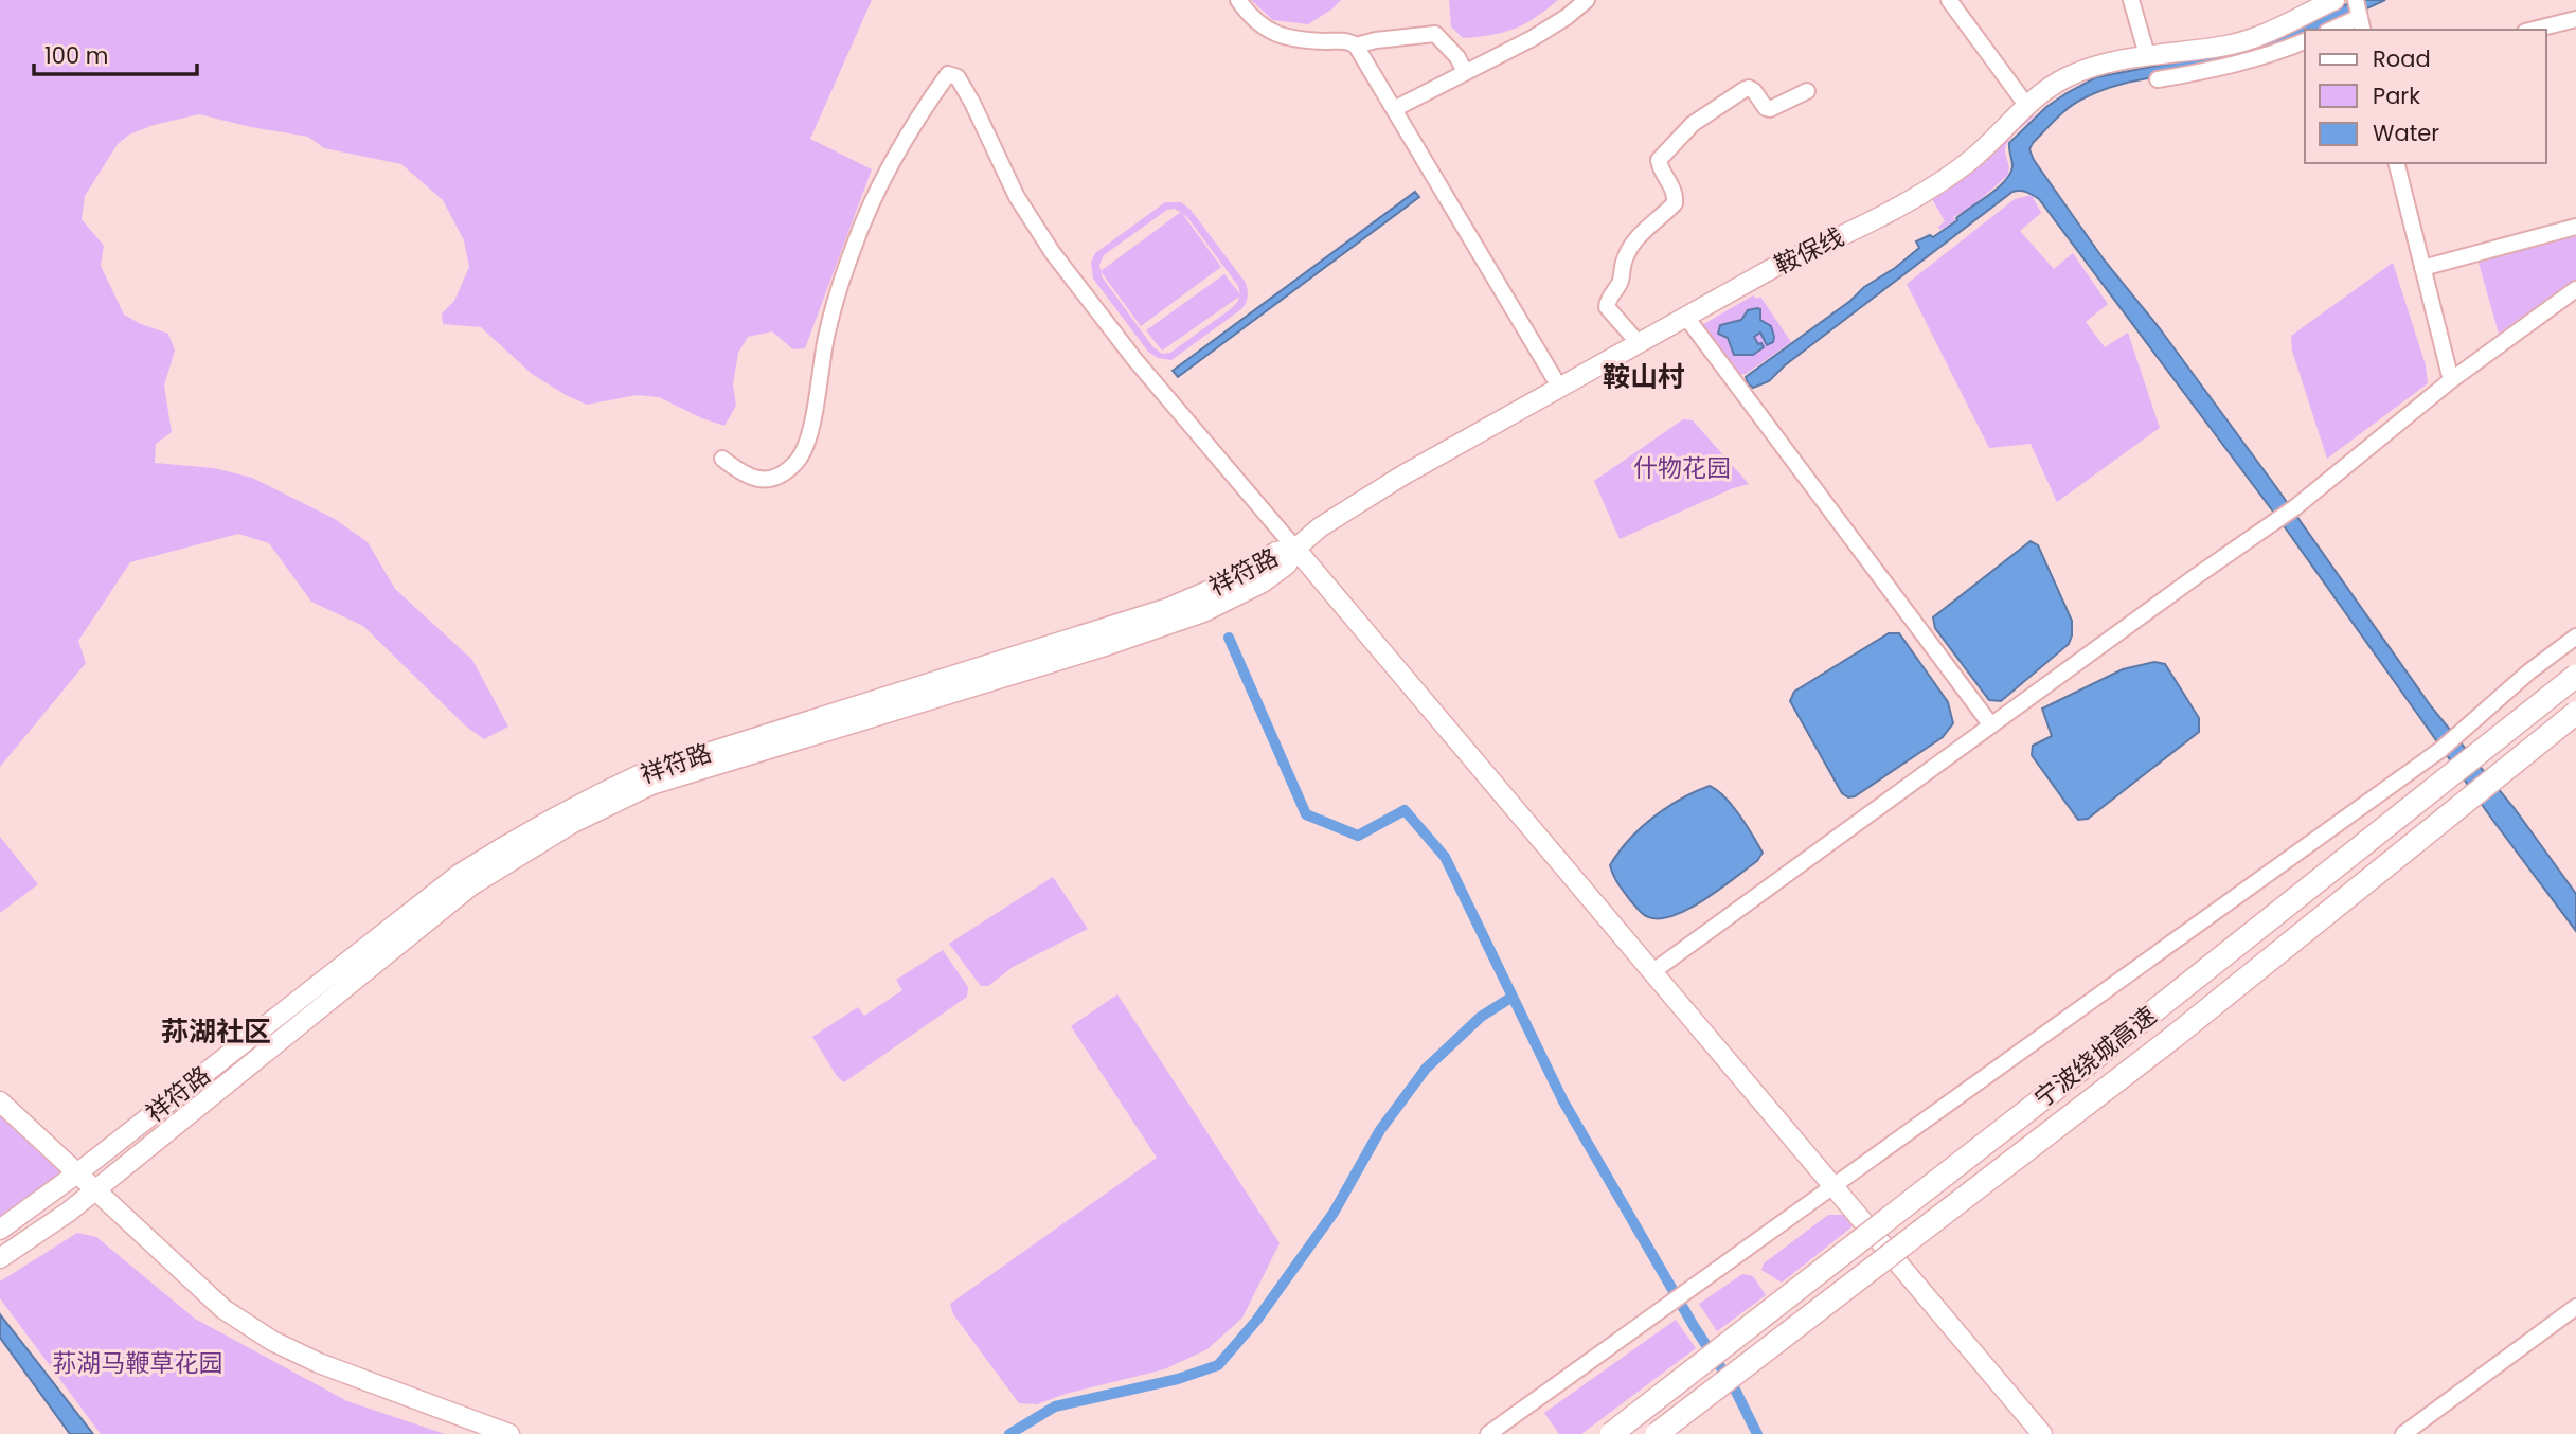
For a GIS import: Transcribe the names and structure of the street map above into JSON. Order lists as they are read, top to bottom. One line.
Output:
{"streets":{"highway":["宁波绕城高速"],"main road":["鞍保线","祥符路"]},"crossings":[["鞍保线","祥符路"]],"districts":["鞍山村","荪湖社区"],"parks":["什物花园","荪湖马鞭草花园"],"legend":["Road","Park","Water"],"scale_bar":"100 m"}
